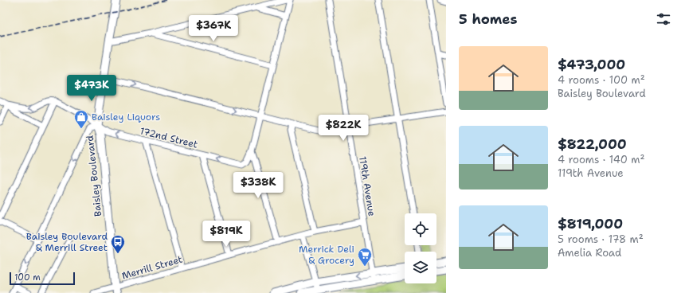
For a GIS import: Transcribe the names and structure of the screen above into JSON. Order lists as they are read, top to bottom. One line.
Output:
{"streets":{"main road":["Baisley Boulevard"],"street":["172nd Street","119th Avenue","Merrill Street"]},"crossings":[["172nd Street","Baisley Boulevard"],["Baisley Boulevard","Merrill Street"],["119th Avenue","Merrill Street"]],"one_way":["172nd Street"],"places":{"shop":["Baisley Liquors"],"bus stop":["Baisley Boulevard & Merrill Street"],"supermarket":["Merrick Deli & Grocery"]},"scale_bar":"100 m","page":{"heading":"5 homes","price":["$367K","$473K","$822K","$338K","$819K"],"list":[{"name":"$473,000","note":"4 rooms · 100 m² · Baisley Boulevard"},{"name":"$822,000","note":"4 rooms · 140 m² · 119th Avenue"},{"name":"$819,000","note":"5 rooms · 178 m² · Amelia Road"}],"scale":"100 m"}}
